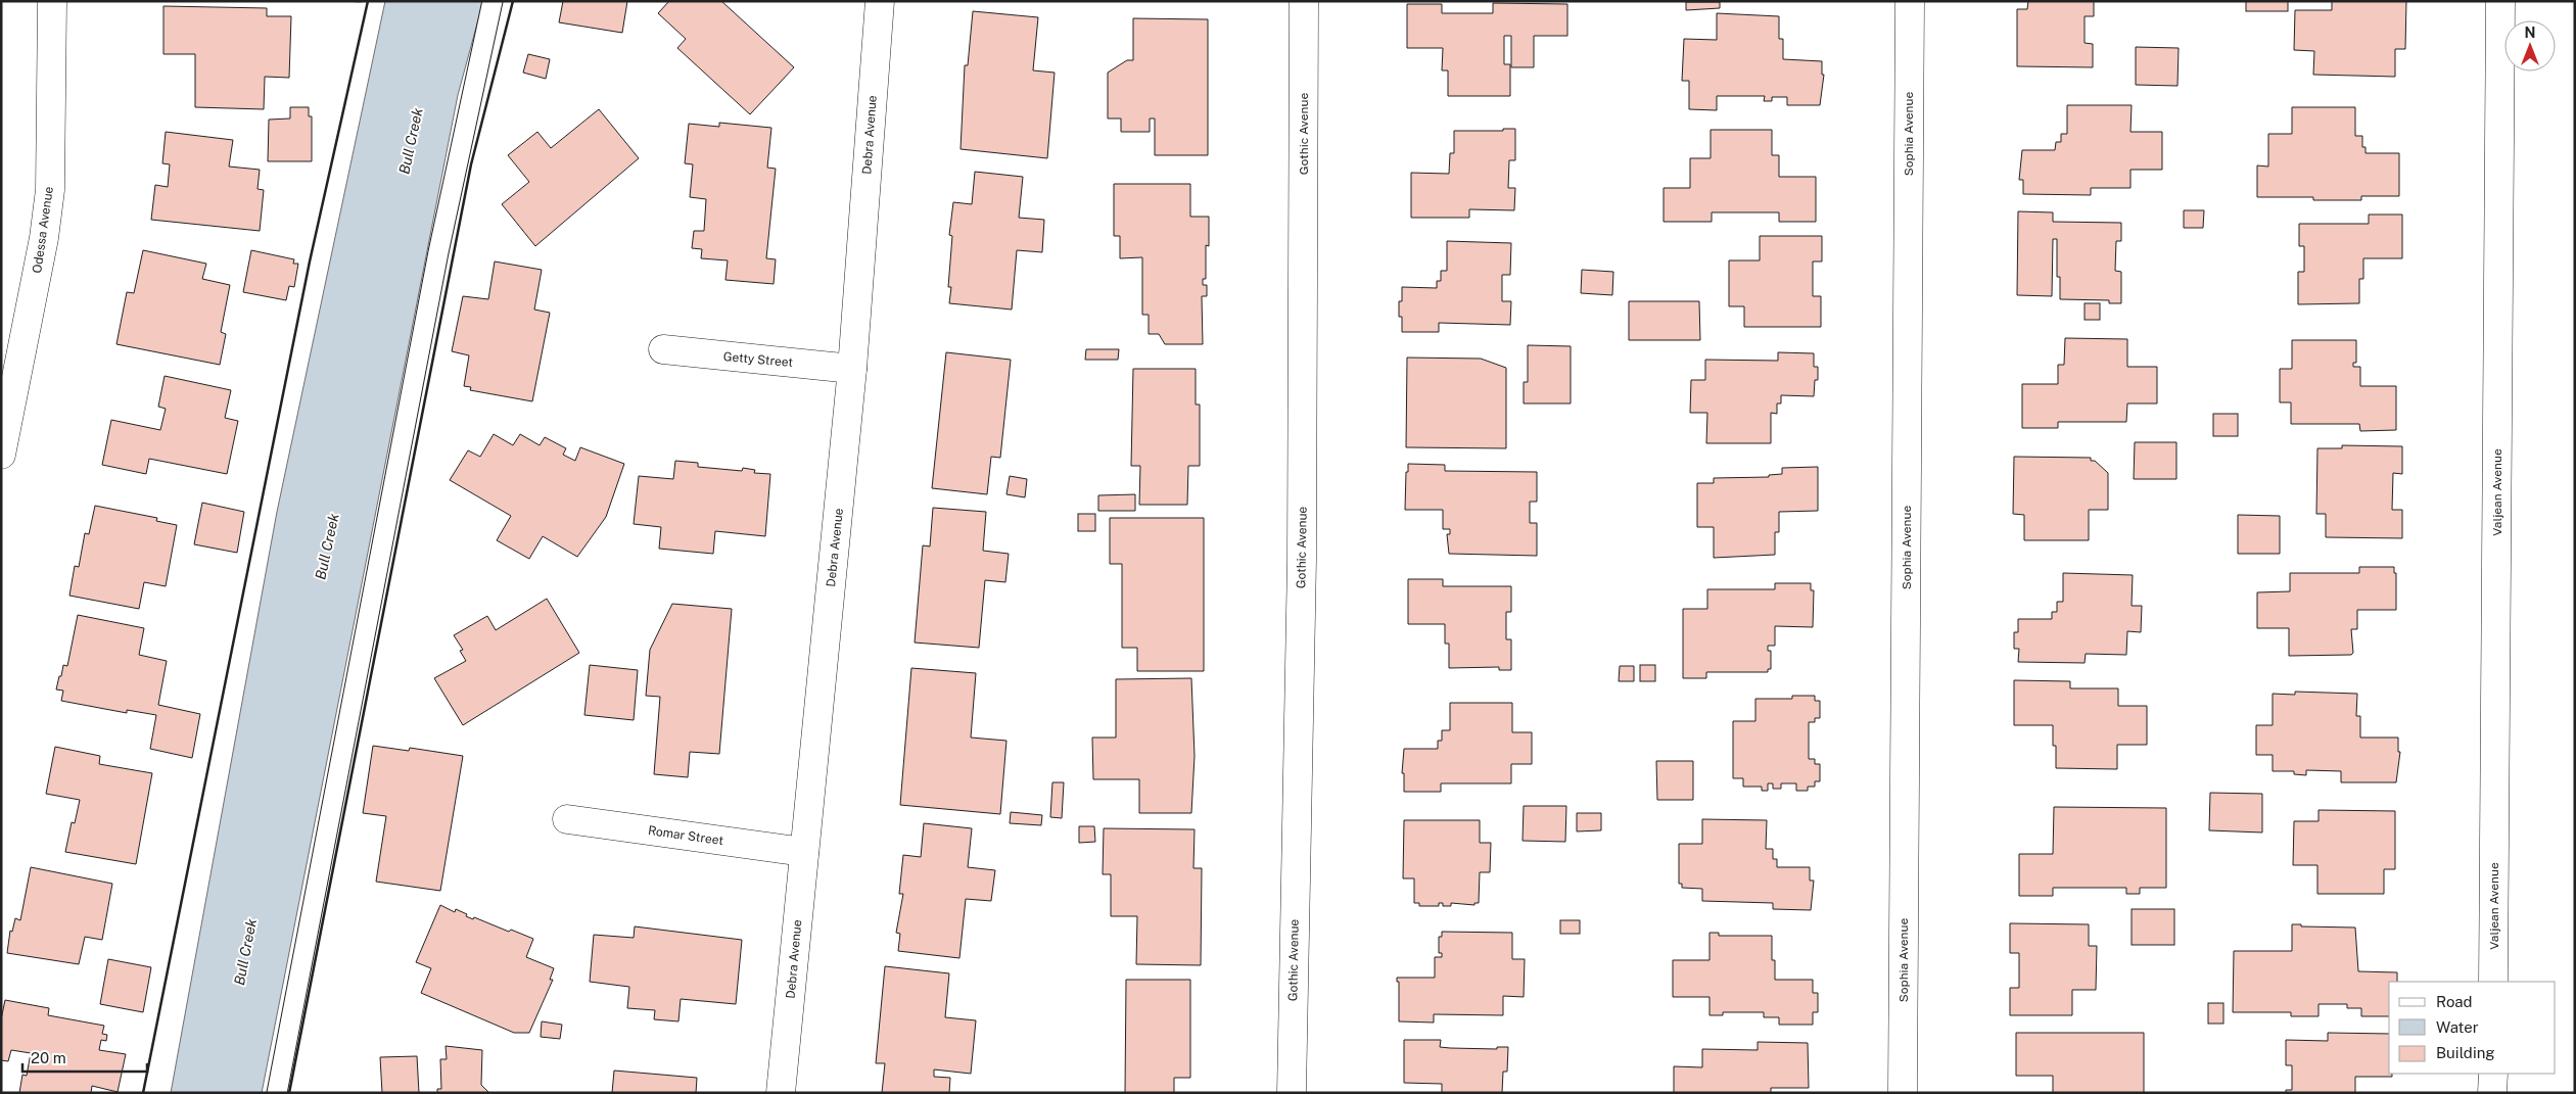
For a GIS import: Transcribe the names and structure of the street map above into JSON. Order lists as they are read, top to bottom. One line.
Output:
{"streets":{"street":["Gothic Avenue","Sophia Avenue","Debra Avenue","Odessa Avenue","Getty Street","Valjean Avenue","Romar Street"]},"crossings":[["Debra Avenue","Getty Street"],["Debra Avenue","Romar Street"]],"water":["Bull Creek"],"legend":["Road","Water","Building"],"scale_bar":"20 m","north":"top"}
